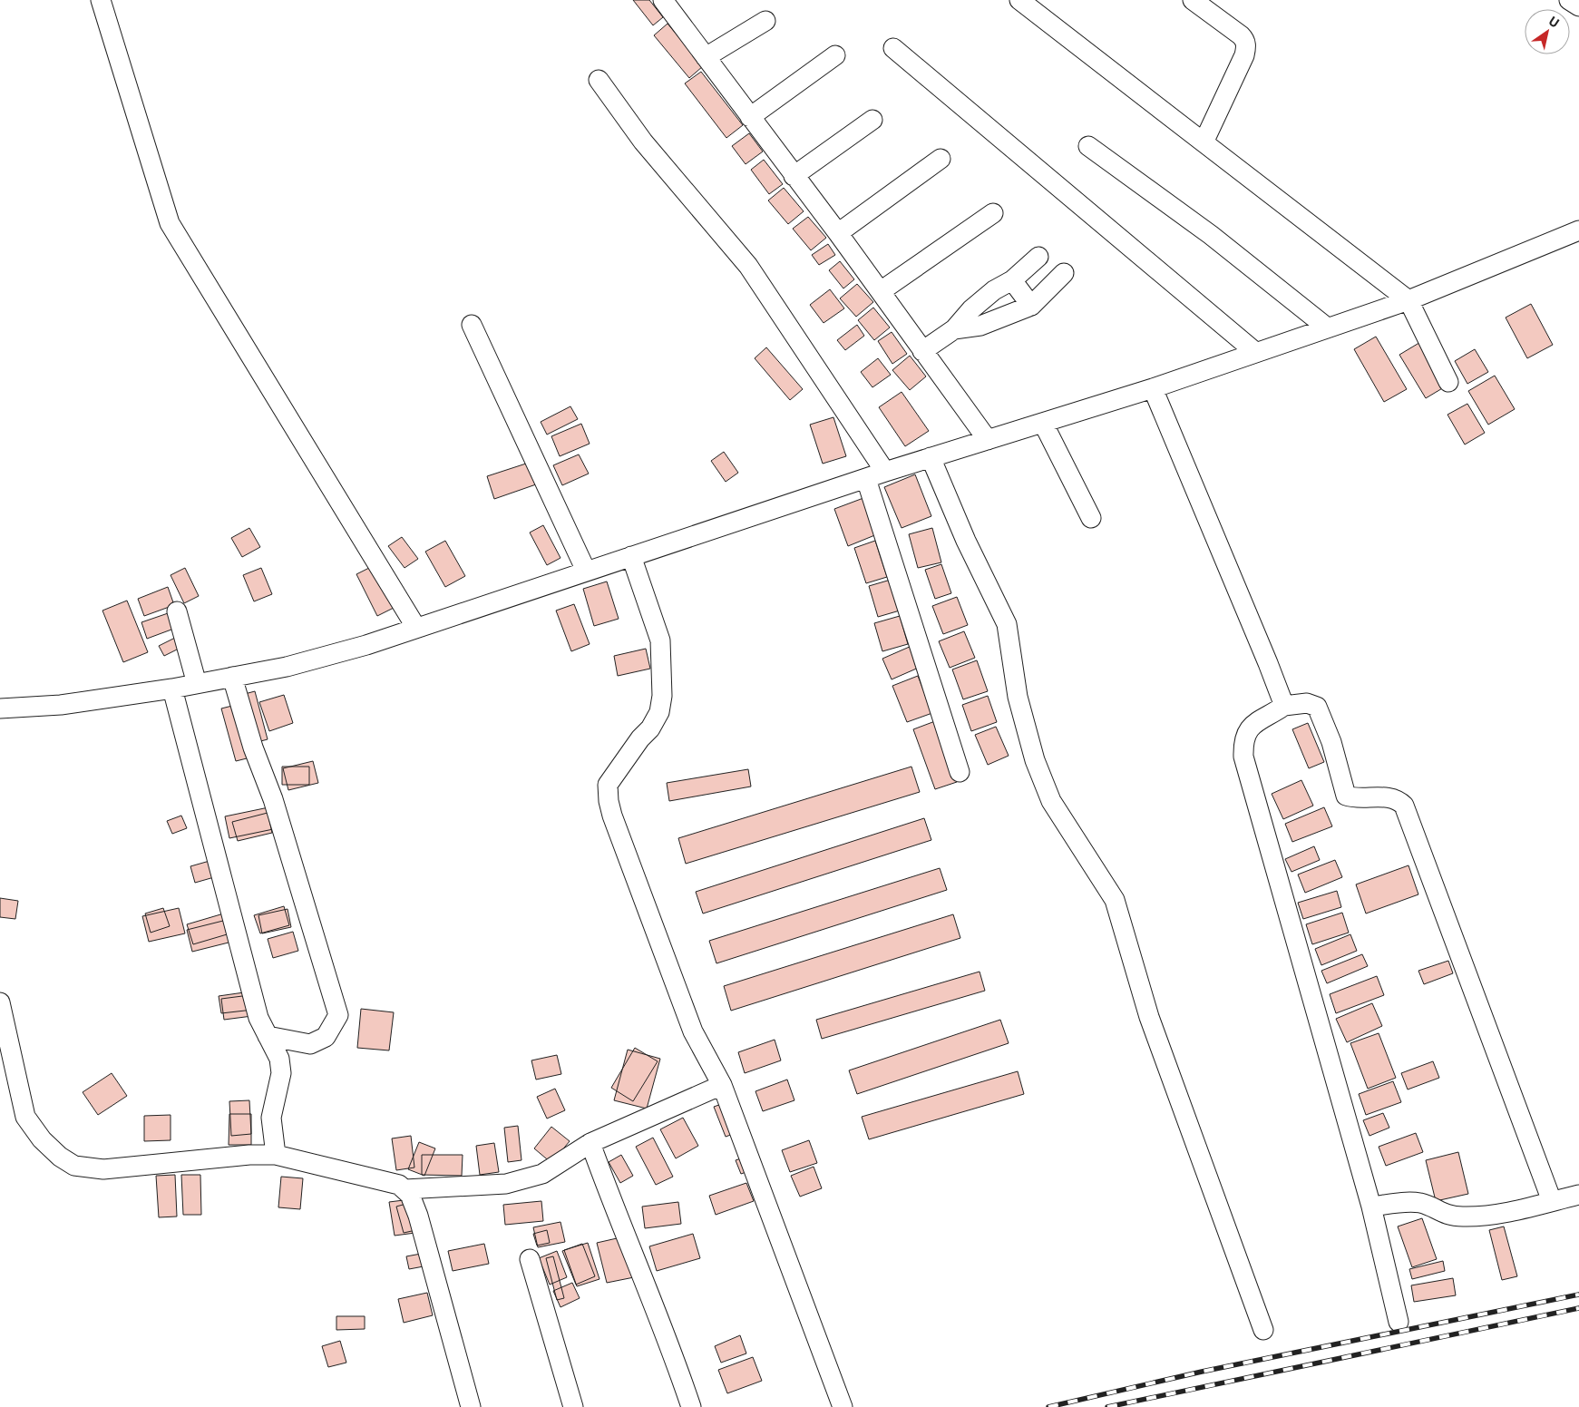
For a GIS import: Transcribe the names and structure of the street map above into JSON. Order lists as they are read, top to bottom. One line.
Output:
{"north":"top right"}
